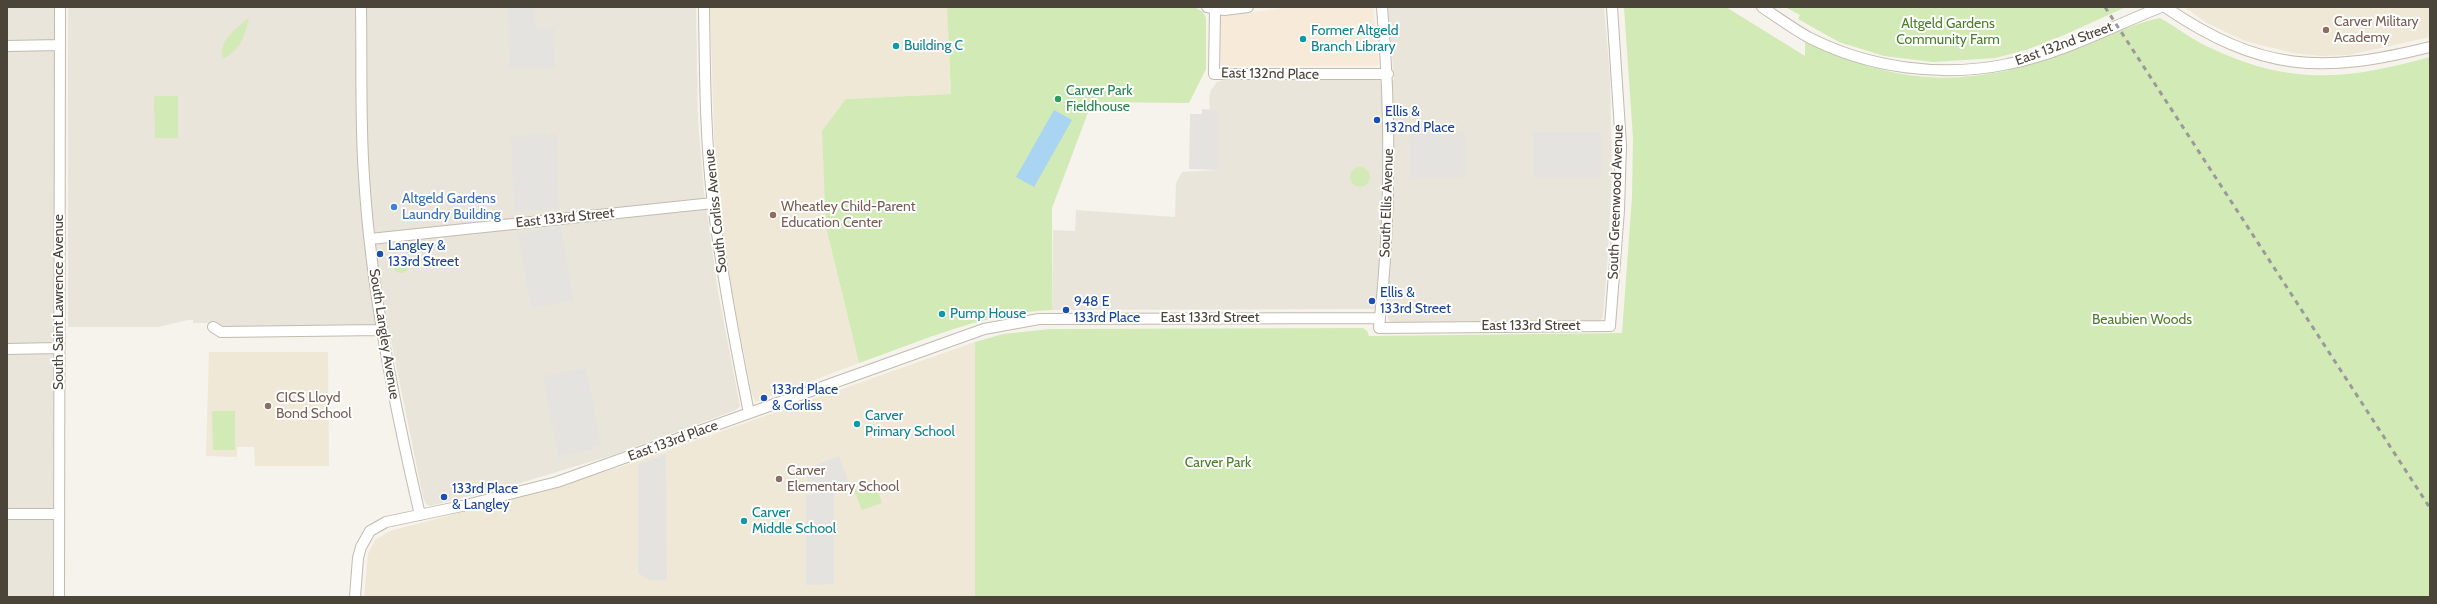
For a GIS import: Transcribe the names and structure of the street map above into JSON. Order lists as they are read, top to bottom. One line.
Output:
{"streets":{"street":["East 132nd Street","East 132nd Place","South Greenwood Avenue","South Ellis Avenue","South Corliss Avenue","East 133rd Street","South Saint Lawrence Avenue","South Langley Avenue","East 133rd Place"]},"crossings":[["East 132nd Place","South Ellis Avenue"],["South Greenwood Avenue","East 133rd Street"],["South Ellis Avenue","East 133rd Street"],["South Corliss Avenue","East 133rd Street"],["South Corliss Avenue","East 133rd Place"],["East 133rd Street","South Langley Avenue"],["East 133rd Street","East 133rd Place"],["South Langley Avenue","East 133rd Place"]],"parks":["Altgeld Gardens Community Farm","Beaubien Woods","Carver Park"],"places":["Carver Military Academy","Former Altgeld Branch Library","Building C","Carver Park Fieldhouse","Ellis & 132nd Place","Altgeld Gardens Laundry Building","Wheatley Child-Parent Education Center","Langley & 133rd Street","Ellis & 133rd Street","948 E 133rd Place","Pump House","133rd Place & Corliss","CICS Lloyd Bond School","Carver Primary School","Carver Elementary School","133rd Place & Langley","Carver Middle School"]}
